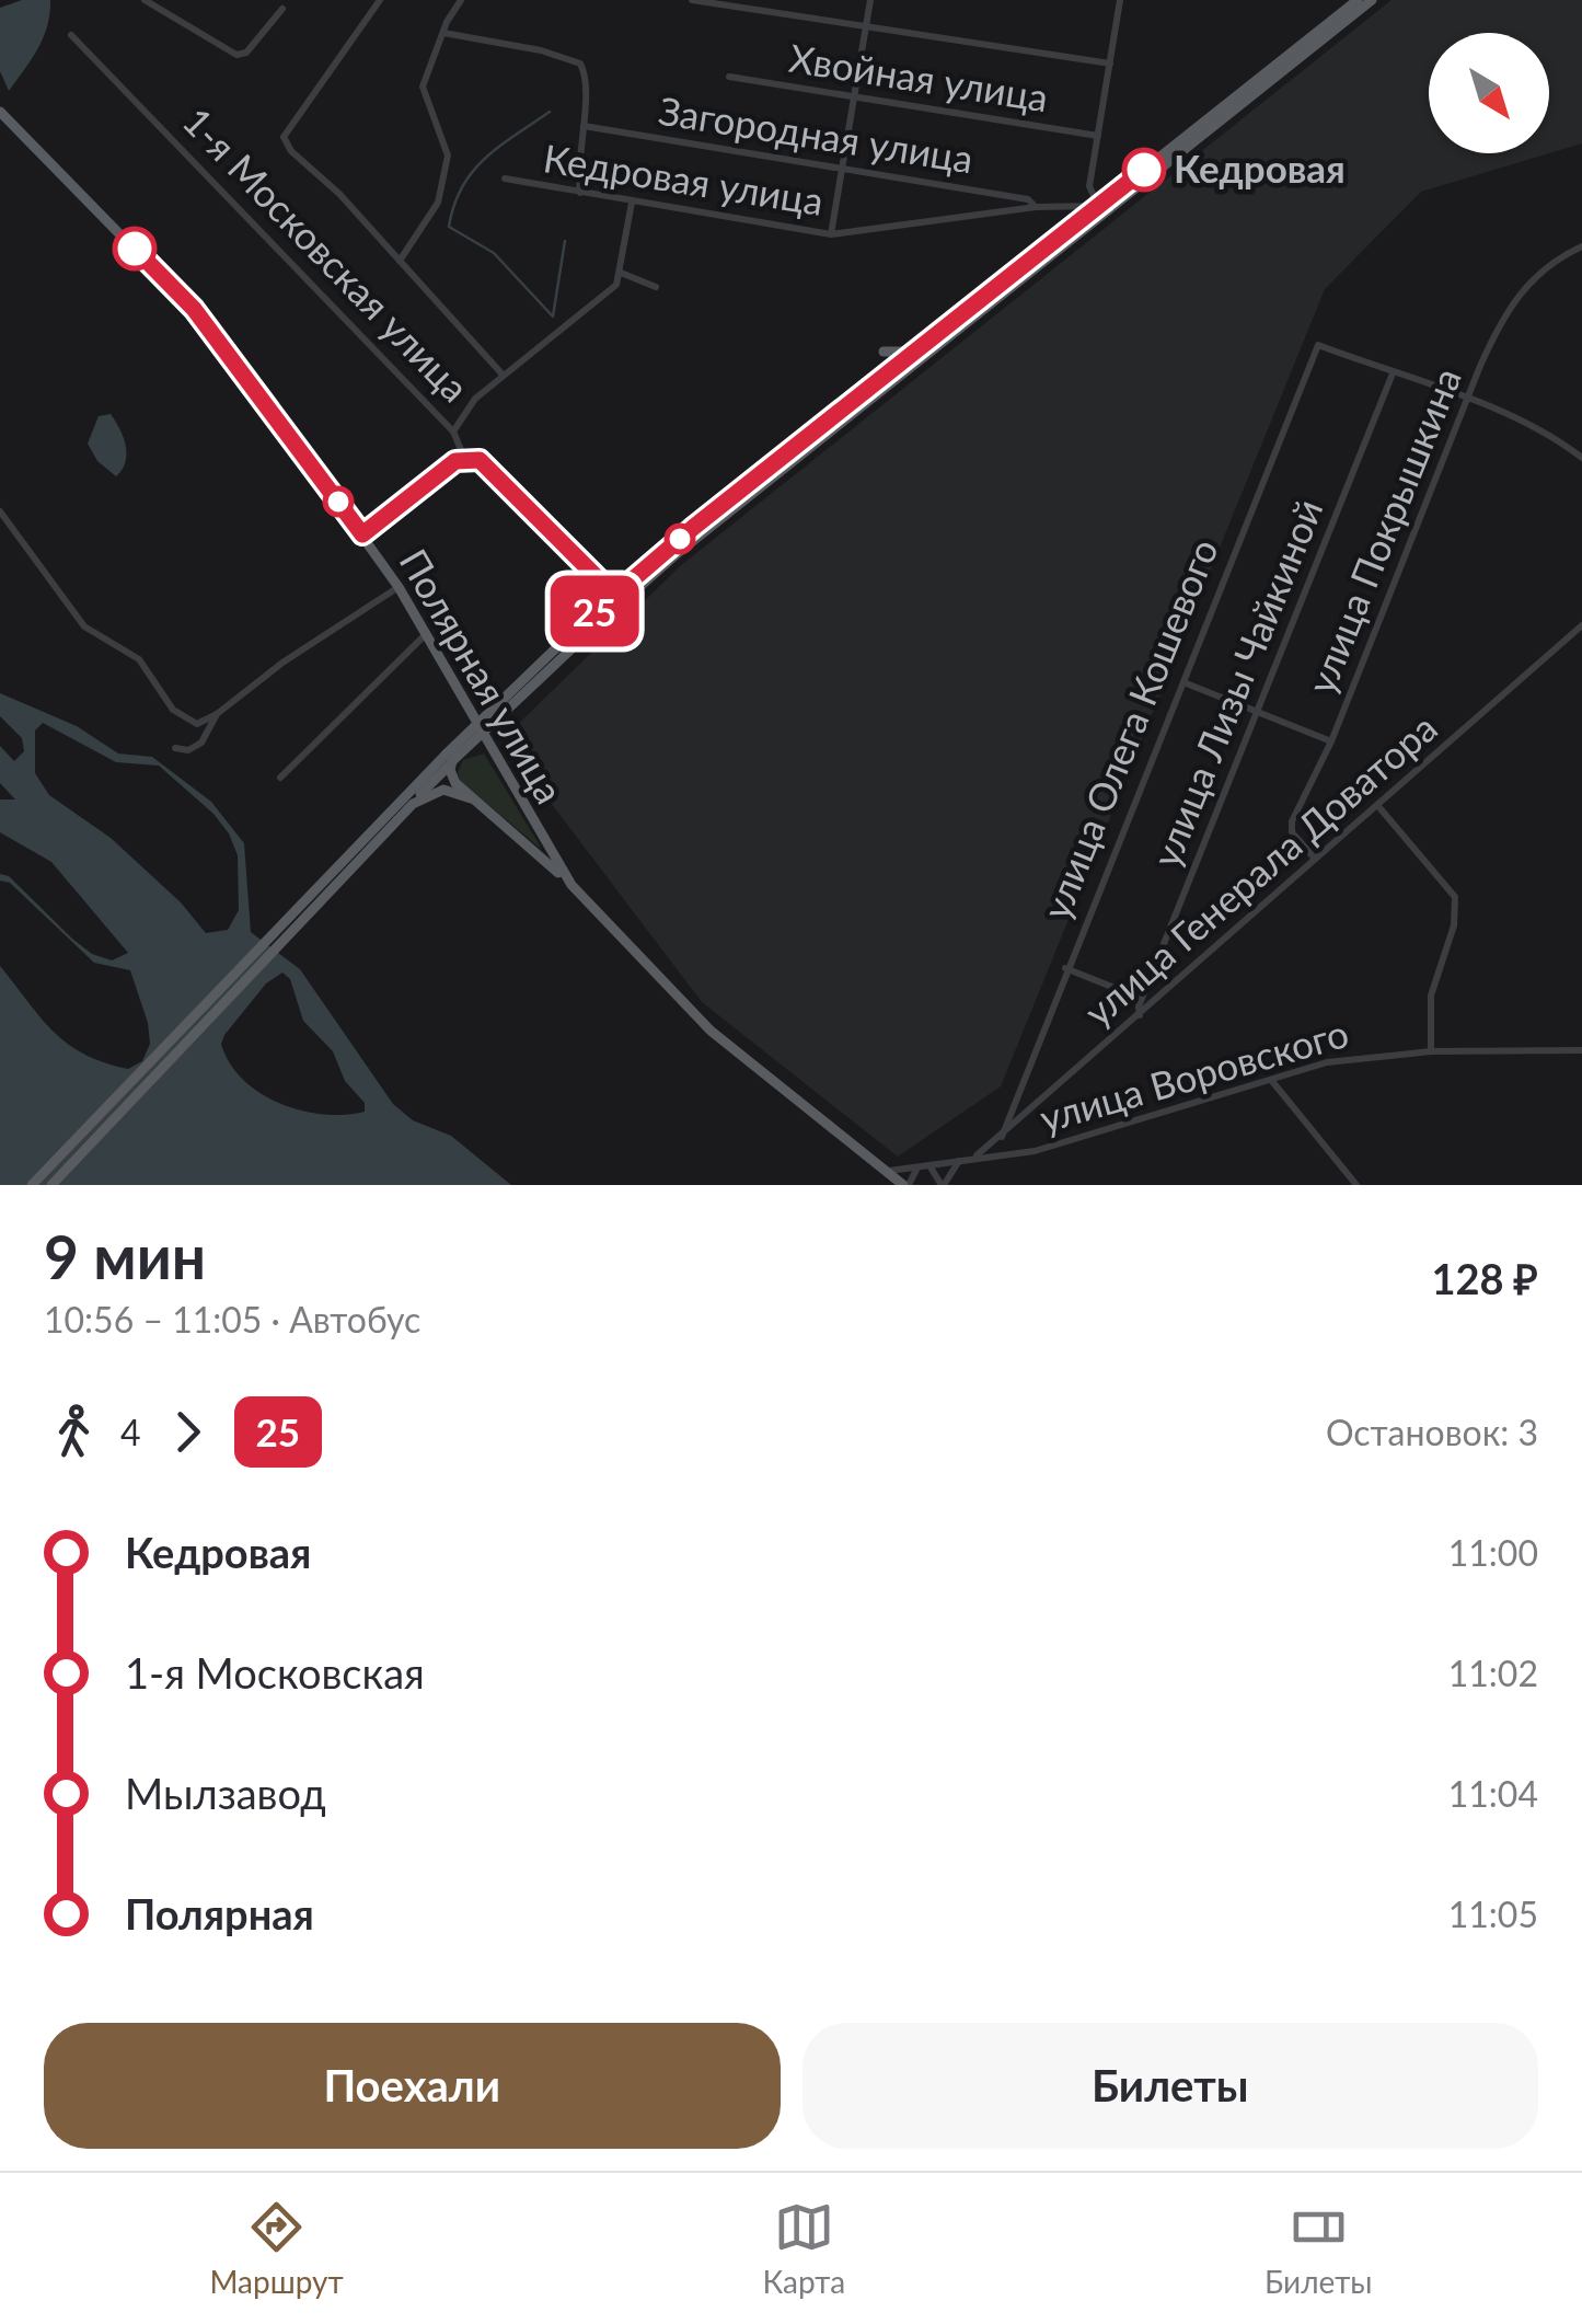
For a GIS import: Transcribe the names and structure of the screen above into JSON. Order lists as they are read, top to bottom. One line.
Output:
{"streets":{"main road":["1-я Московская улица","Полярная улица"],"street":["Хвойная улица","Загородная улица","Кедровая улица","улица Покрышкина","улица Лизы Чайкиной","улица Олега Кошевого","улица Генерала Доватора","улица Воровского"]},"crossings":[["Загородная улица","Кедровая улица"],["улица Покрышкина","улица Генерала Доватора"],["Полярная улица","улица Воровского"],["улица Лизы Чайкиной","улица Олега Кошевого"],["улица Лизы Чайкиной","улица Генерала Доватора"],["улица Олега Кошевого","улица Генерала Доватора"],["улица Генерала Доватора","улица Воровского"]],"places":["Кедровая"],"lines":["bus line 25"],"north":"bottom right","page":{"on_map":"25","heading":["9 мин","10:56 – 11:05 · Автобус","128 ₽"],"legs":["4","25","Остановок: 3"],"list":[{"name":"Кедровая","value":"11:00"},{"name":"1-я Московская","value":"11:02"},{"name":"Мылзавод","value":"11:04"},{"name":"Полярная","value":"11:05"}],"buttons":["Поехали","Билеты"],"tabs":["Маршрут","Карта","Билеты"]}}
